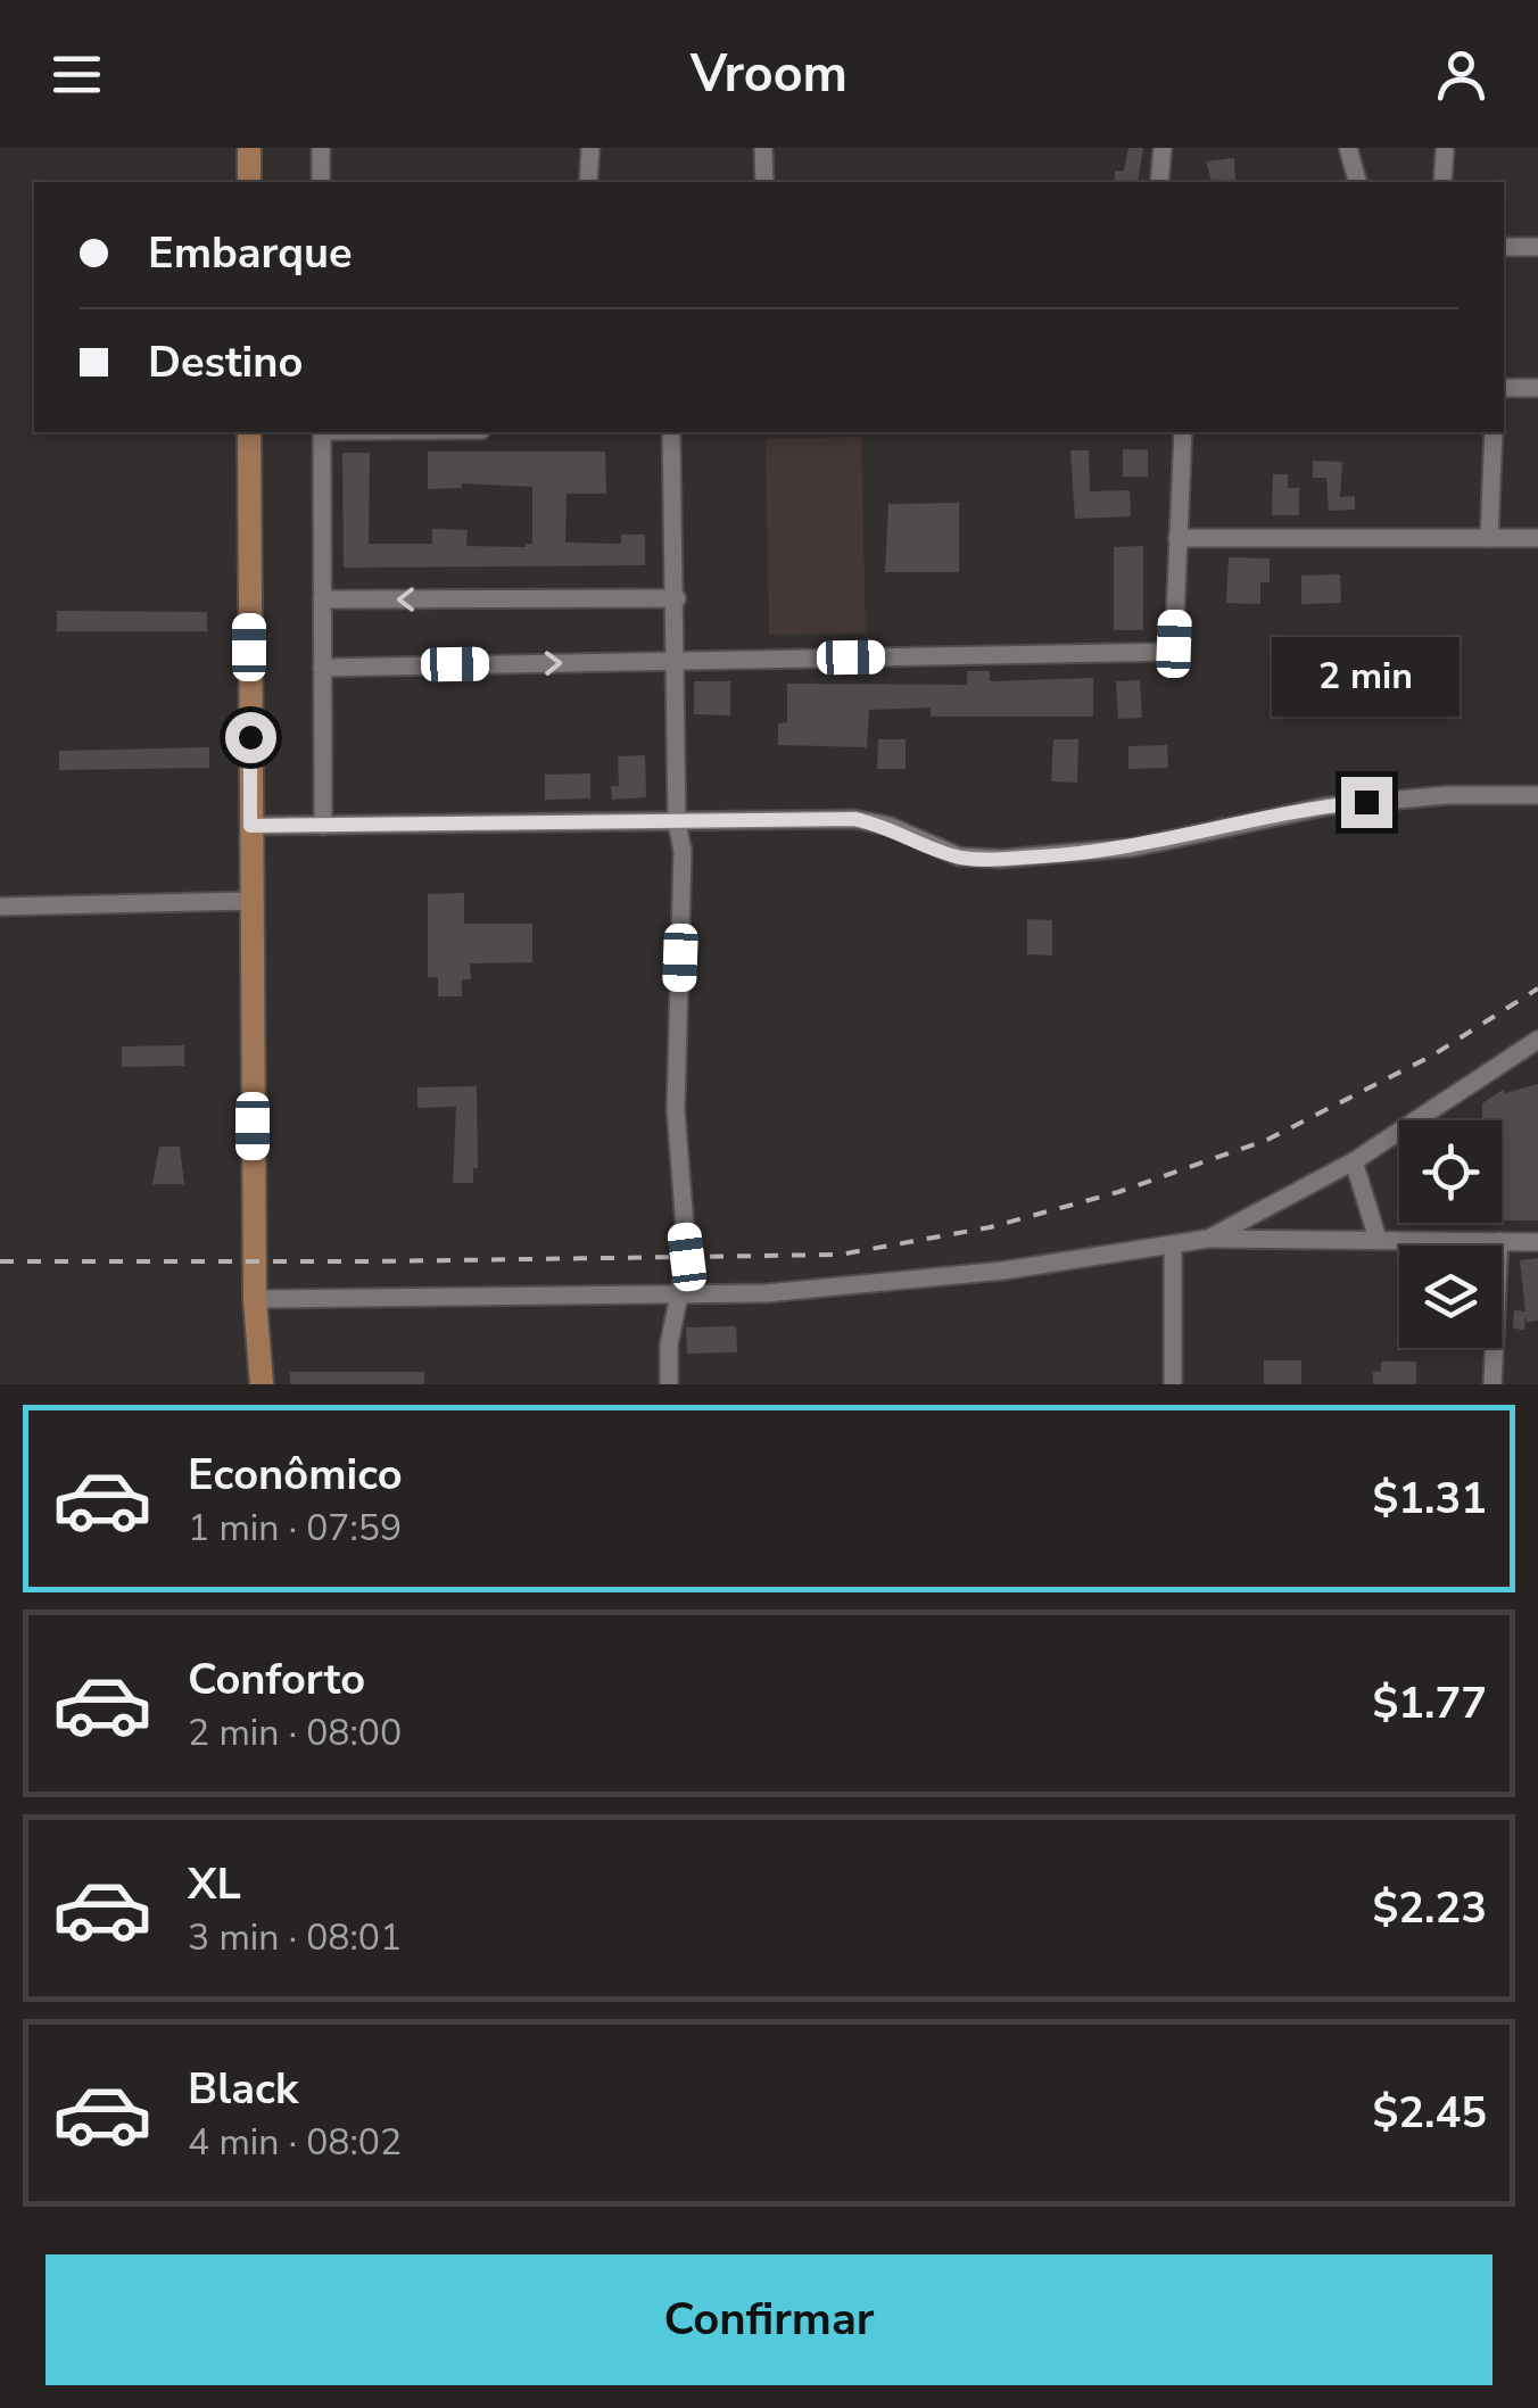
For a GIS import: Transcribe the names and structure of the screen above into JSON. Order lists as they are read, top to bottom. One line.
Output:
{"page":{"header":"Vroom","banner":["Embarque","Destino"],"bubble":"2 min","list":[{"name":"Econômico","note":"1 min · 07:59","value":"$1.31"},{"name":"Conforto","note":"2 min · 08:00","value":"$1.77"},{"name":"XL","note":"3 min · 08:01","value":"$2.23"},{"name":"Black","note":"4 min · 08:02","value":"$2.45"}],"buttons":"Confirmar"}}
